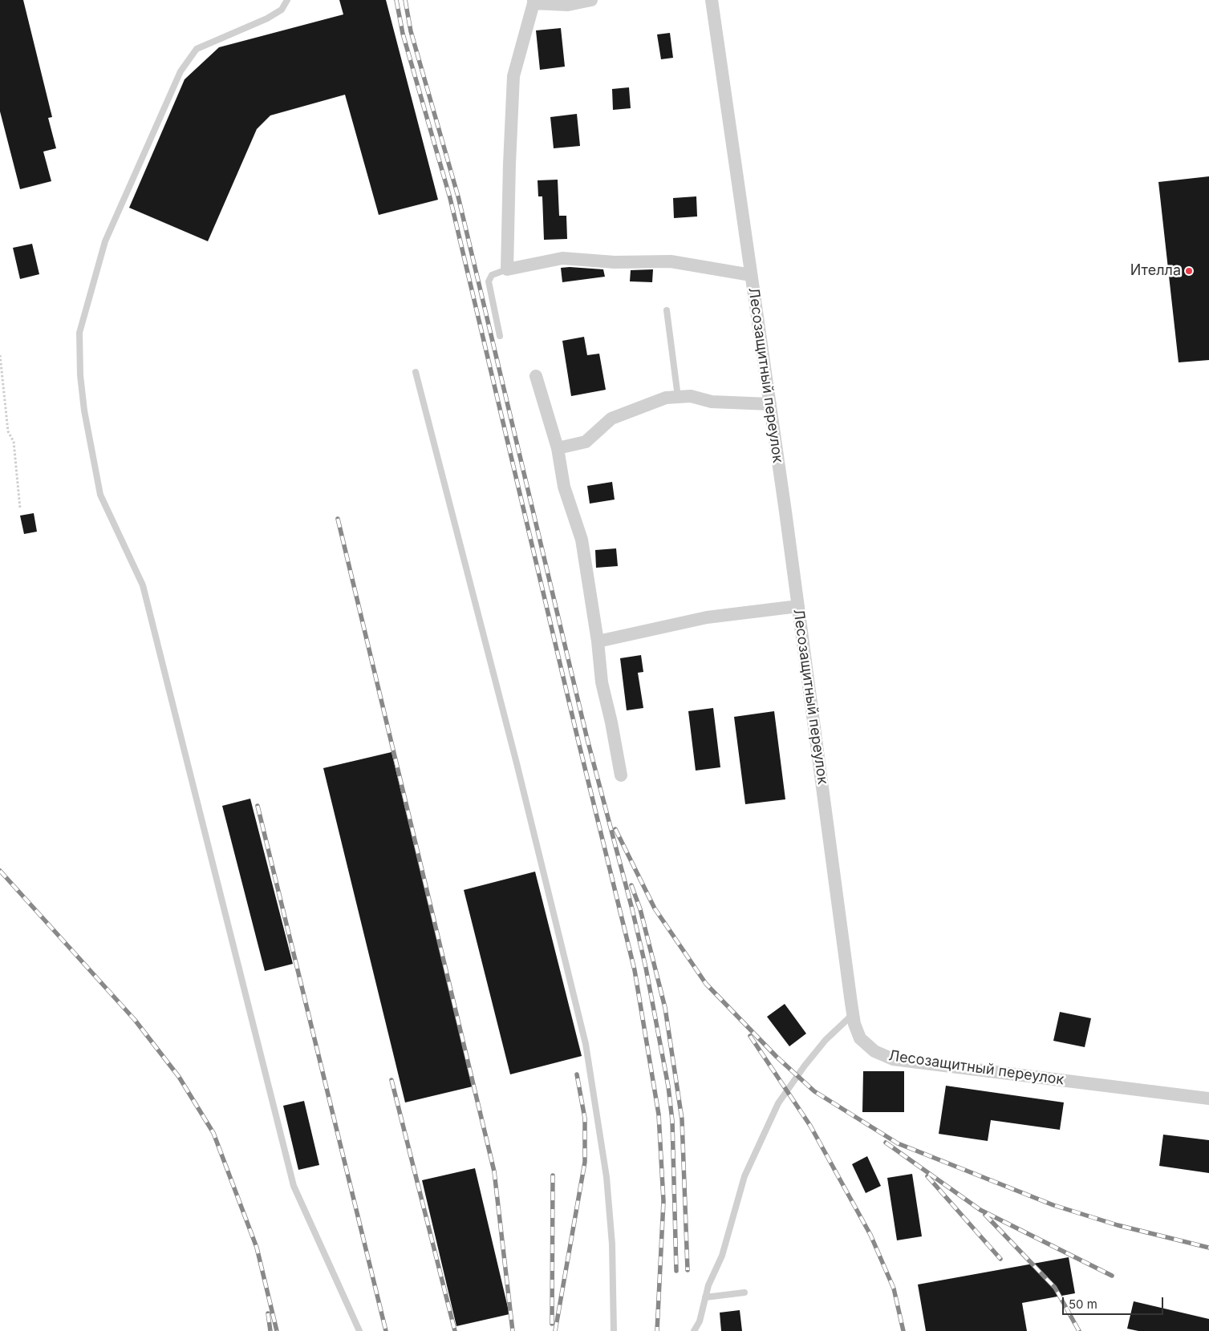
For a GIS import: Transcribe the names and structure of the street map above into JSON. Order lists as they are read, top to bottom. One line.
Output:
{"streets":{"street":["Лесозащитный переулок"]},"places":["Ителла"],"scale_bar":"50 m"}
